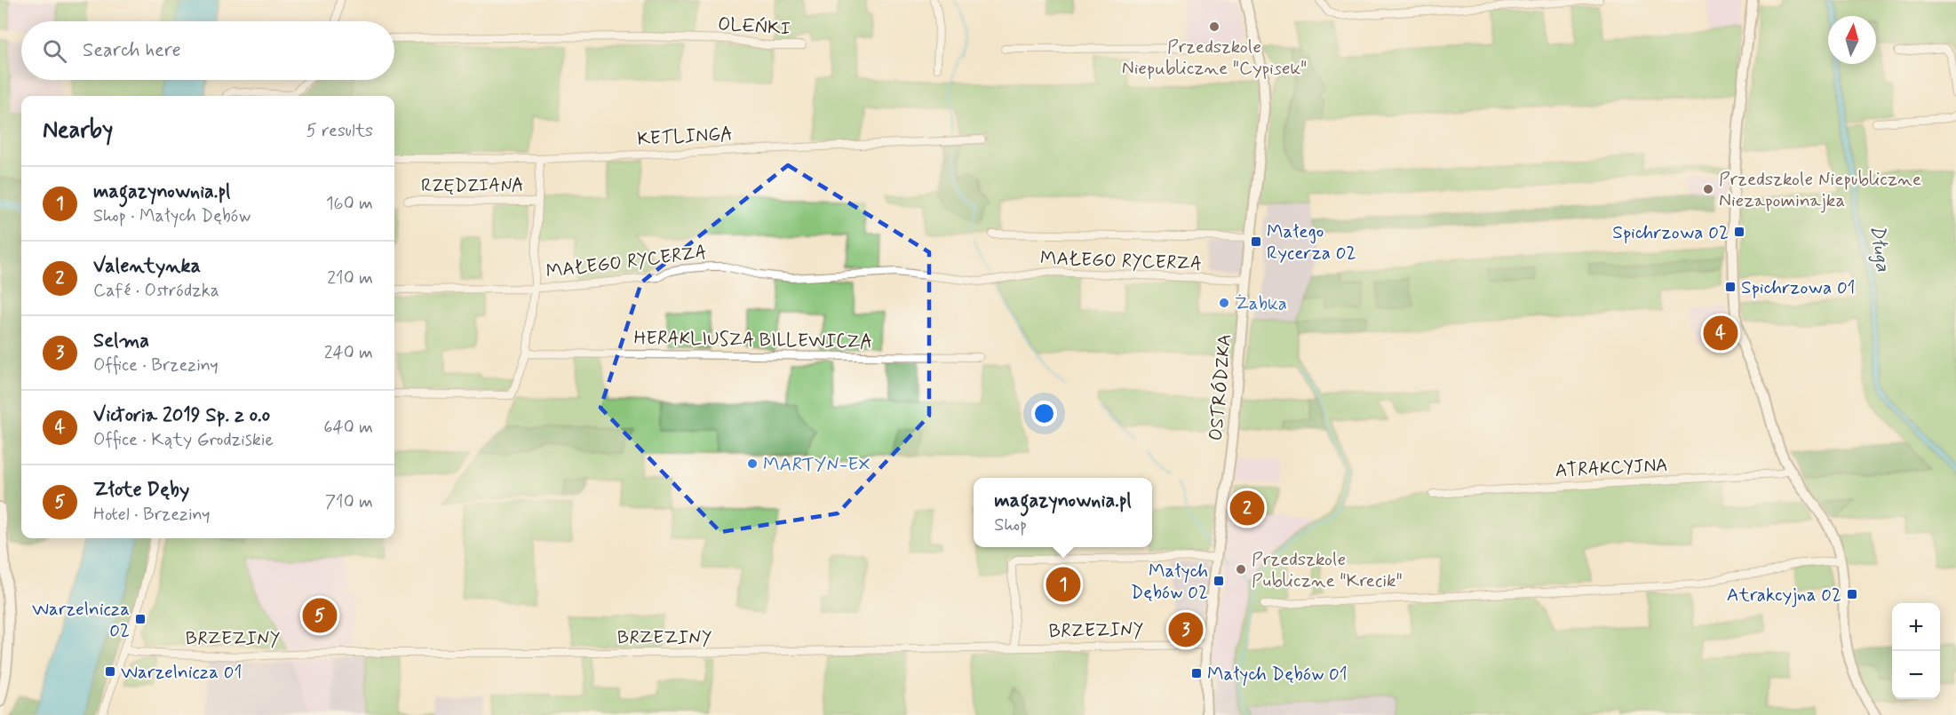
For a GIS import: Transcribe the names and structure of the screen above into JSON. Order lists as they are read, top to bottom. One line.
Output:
{"streets":{"street":["OLEŃKI","KETLINGA","RZĘDZIANA","MAŁEGO RYCERZA","HERAKLIUSZA BILLEWICZA","OSTRÓDZKA","ATRAKCYJNA","BRZEZINY"]},"crossings":[["MAŁEGO RYCERZA","OSTRÓDZKA"],["OSTRÓDZKA","BRZEZINY"]],"water":["Długa"],"places":{"other":["Przedszkole Niepubliczne \"Cypisek\"","Przedszkole Niepubliczne Niezapominajka","Żabka","MARTYN-EX","Przedszkole Publiczne \"Krecik\""],"transit":["Spichrzowa 02","Małego Rycerza 02","Spichrzowa 01","Małych Dębów 02","Atrakcyjna 02","Warzelnicza 02","Warzelnicza 01","Małych Dębów 01"]},"north":"top","page":{"search":"Search here","heading":["Nearby","5 results"],"list":[{"mark":"1","name":"magazynownia.pl","note":"Shop · Małych Dębów","value":"160 m"},{"mark":"2","name":"Valentynka","note":"Café · Ostródzka","value":"210 m"},{"mark":"3","name":"Selma","note":"Office · Brzeziny","value":"240 m"},{"mark":"4","name":"Victoria 2019 Sp. z o.o","note":"Office · Kąty Grodziskie","value":"640 m"},{"mark":"5","name":"Złote Dęby","note":"Hotel · Brzeziny","value":"710 m"}],"pins":["4","2","1","5","3"],"popup":["magazynownia.pl","Shop"],"map_buttons":["+","−"]}}
